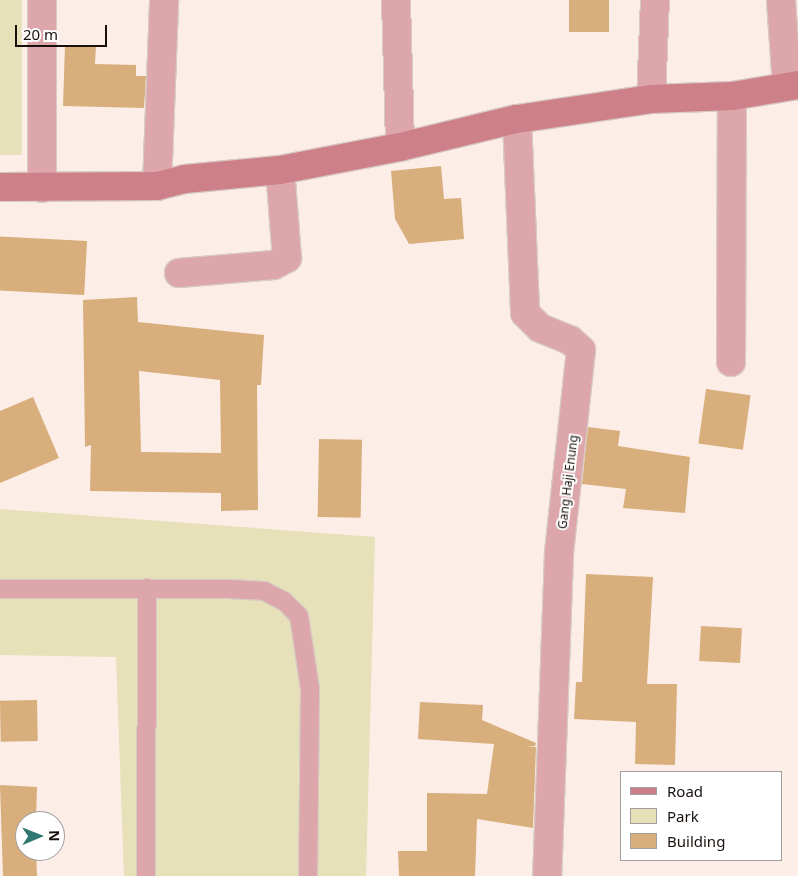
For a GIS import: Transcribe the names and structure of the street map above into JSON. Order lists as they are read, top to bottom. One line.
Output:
{"streets":{"street":["Gang Haji Enung"]},"legend":["Road","Park","Building"],"scale_bar":"20 m","north":"right"}
